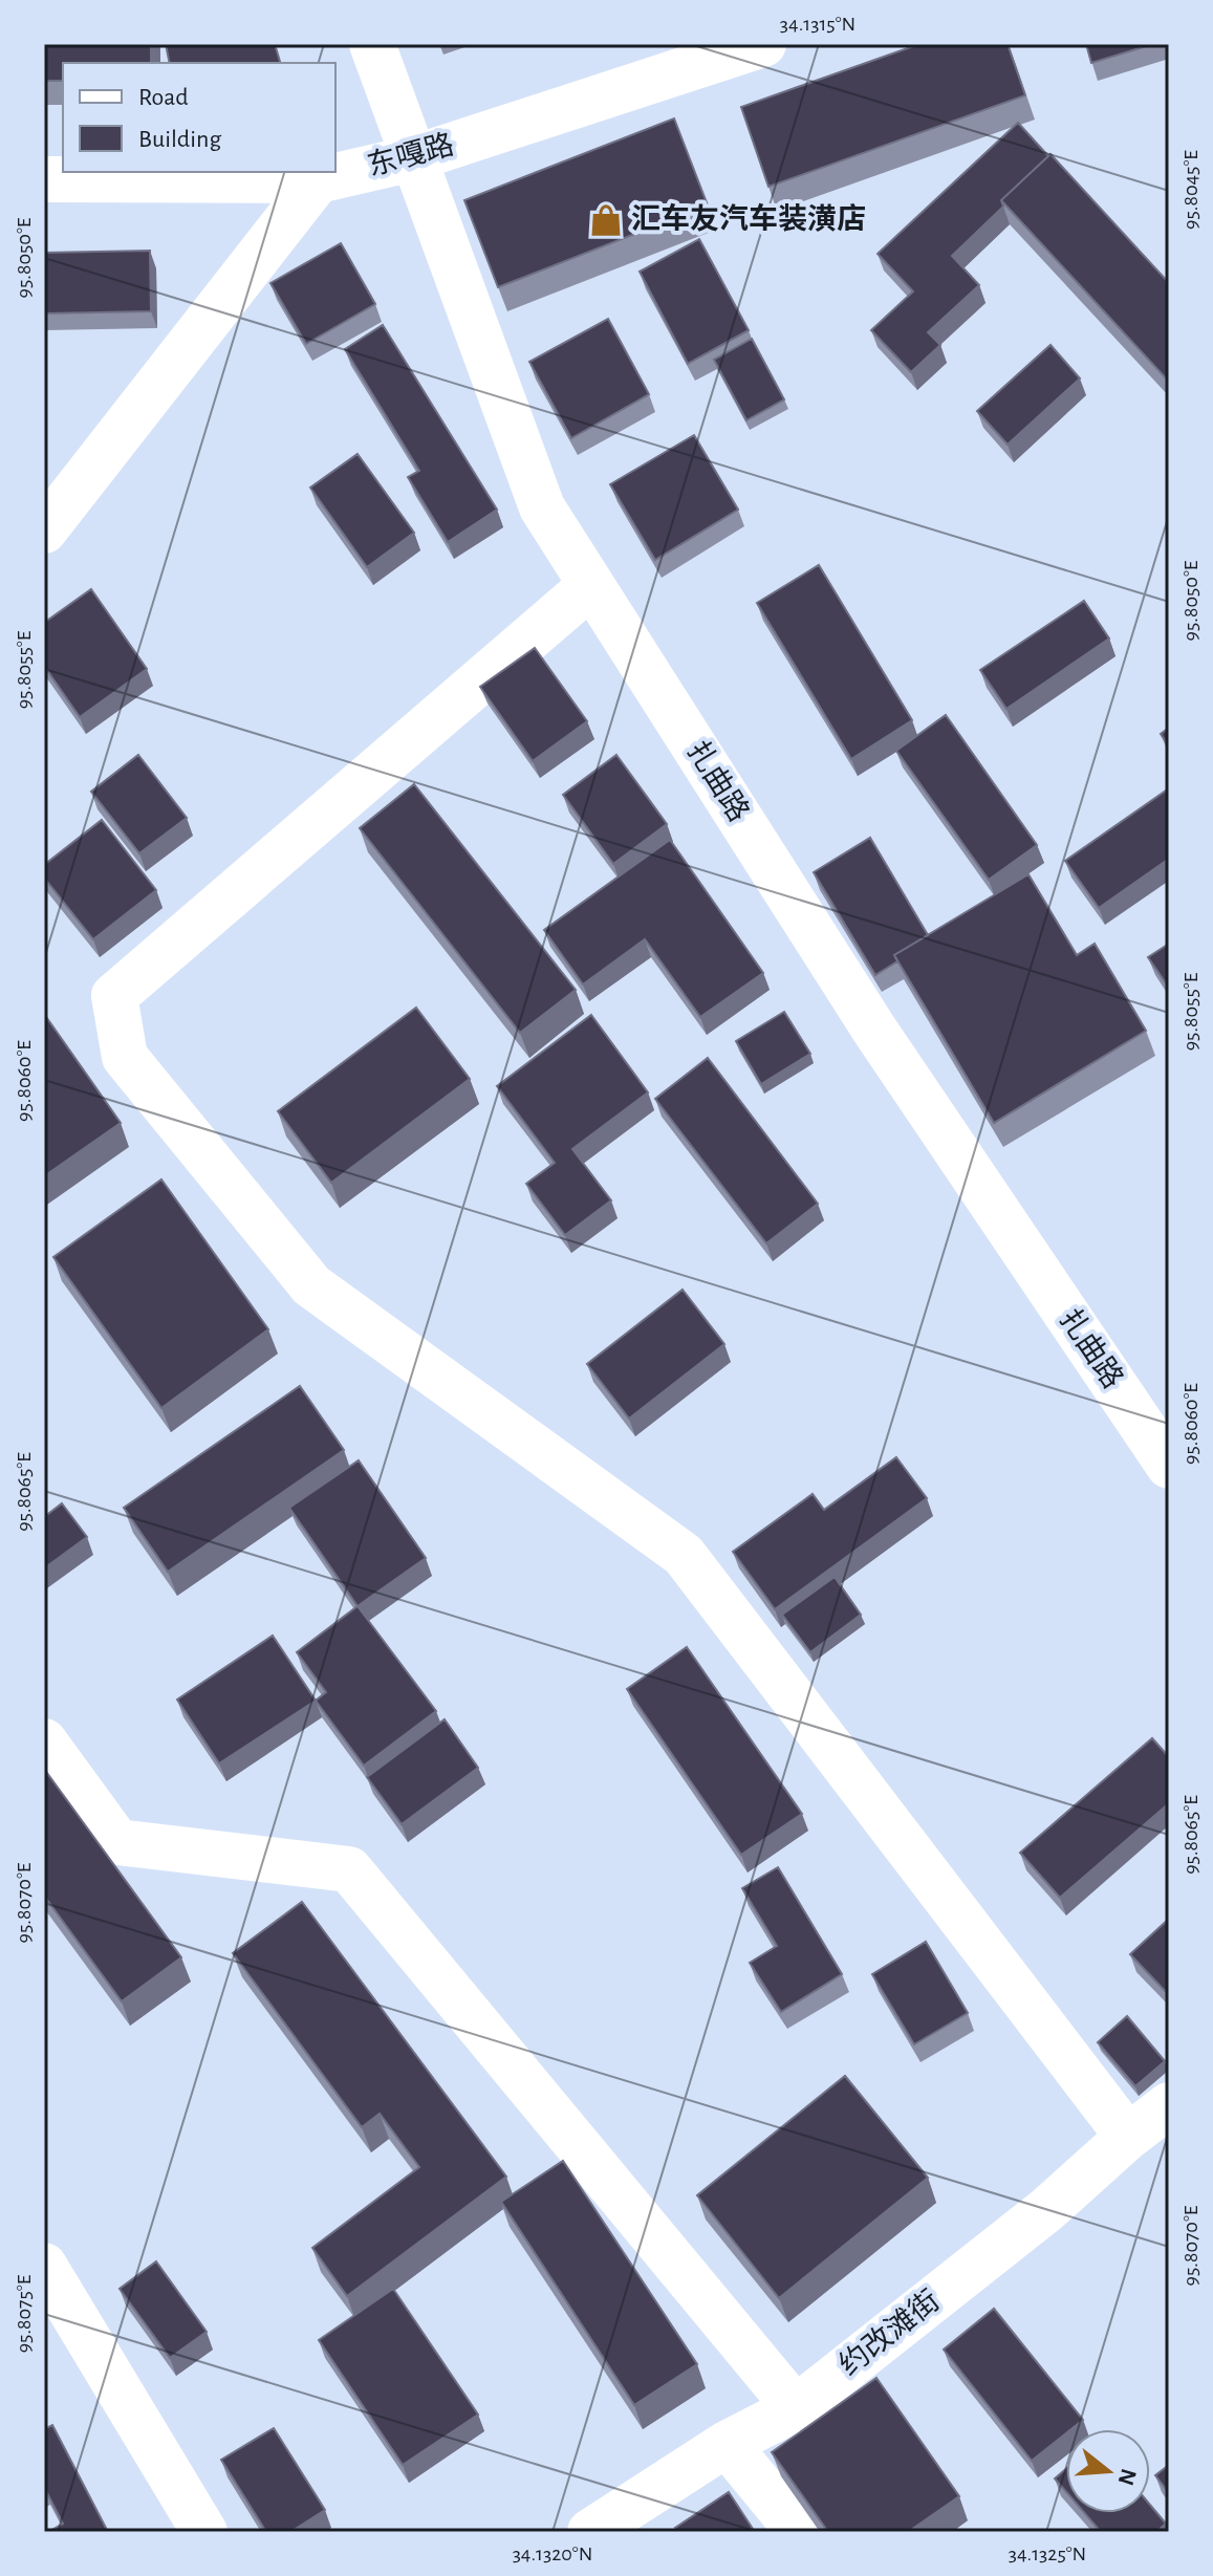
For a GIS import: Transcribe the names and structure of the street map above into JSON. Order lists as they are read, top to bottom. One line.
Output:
{"streets":{"street":["东嘎路","扎曲路","约改滩街"]},"crossings":[["东嘎路","扎曲路"]],"places":{"shop":["汇车友汽车装潢店"]},"legend":["Road","Building"],"north":"right","coordinates":["34.1315°N","95.8045°E","95.8050°E","95.8055°E","95.8060°E","95.8065°E","95.8070°E","95.8075°E","34.1320°N","34.1325°N"]}
